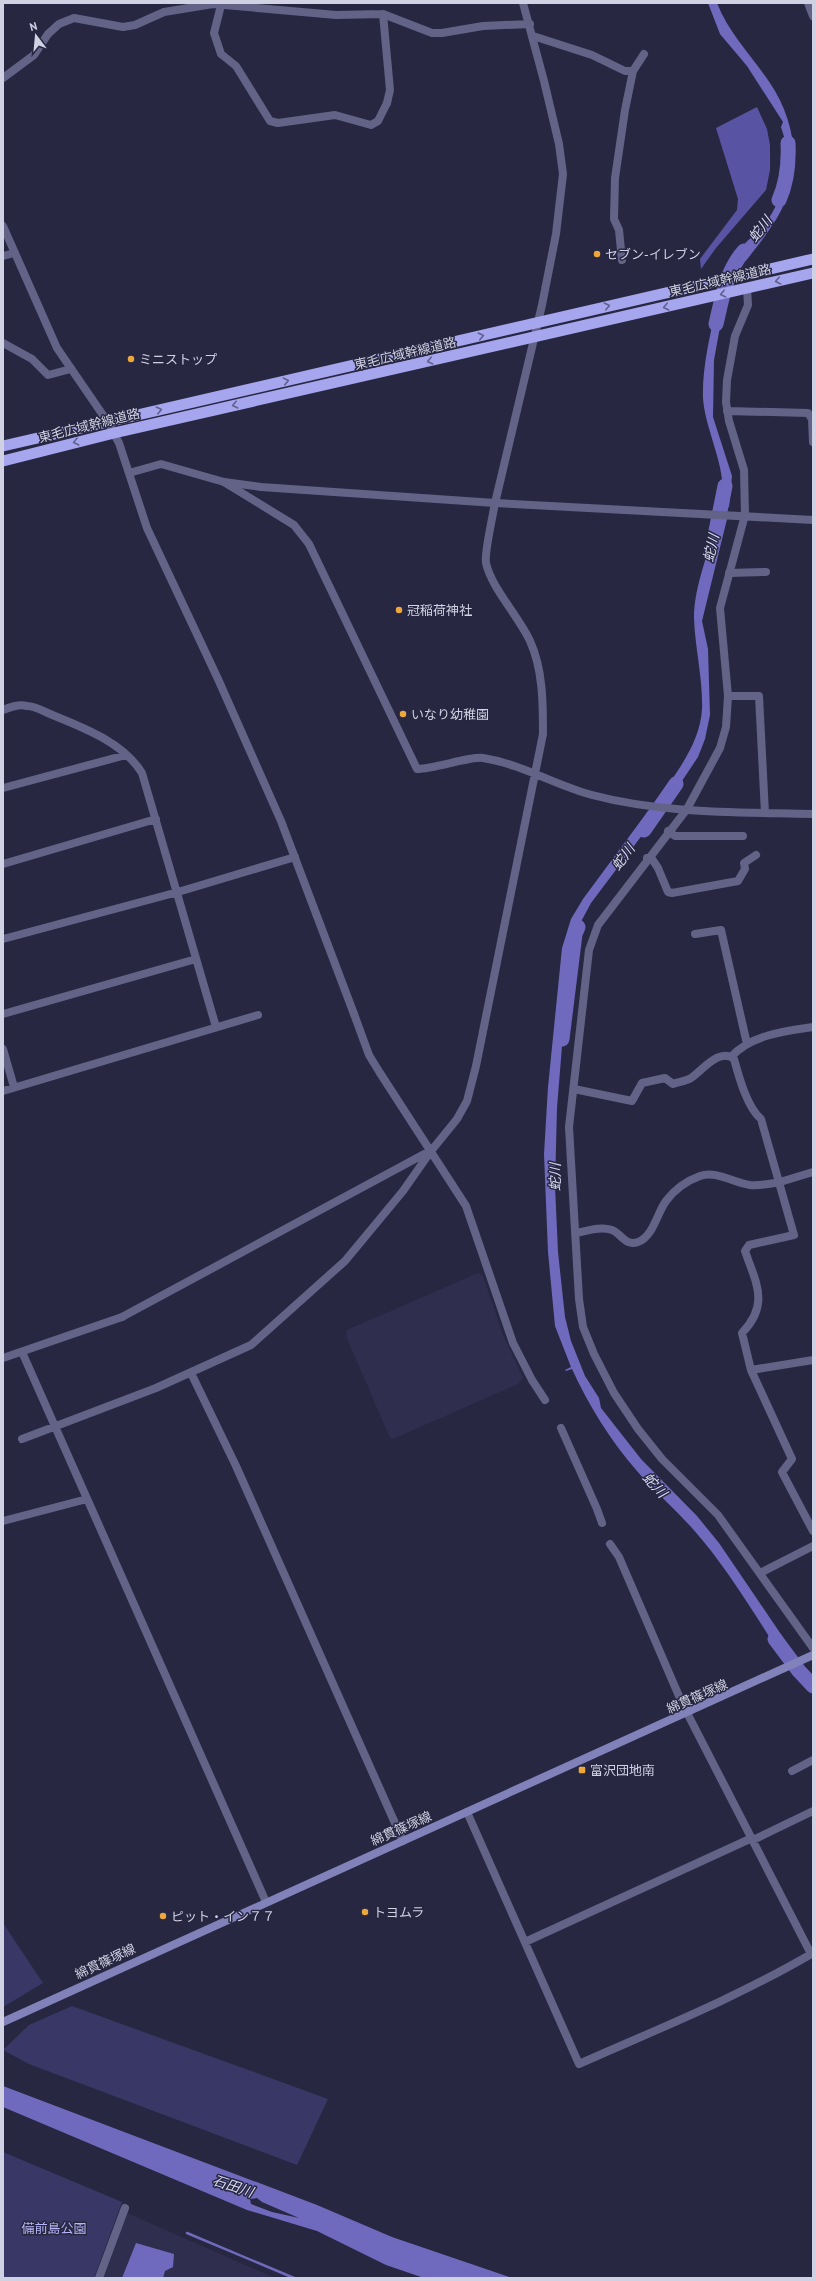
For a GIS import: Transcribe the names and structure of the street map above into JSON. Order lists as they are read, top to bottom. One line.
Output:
{"streets":{"highway":["東毛広域幹線道路"],"main road":["綿貫篠塚線"]},"water":["蛇川","石田川"],"parks":["備前島公園"],"places":{"other":["セブン-イレブン","ミニストップ","冠稲荷神社","いなり幼稚園","トヨムラ","ピット・イン７７"],"transit":["富沢団地南"]},"north":"top"}
